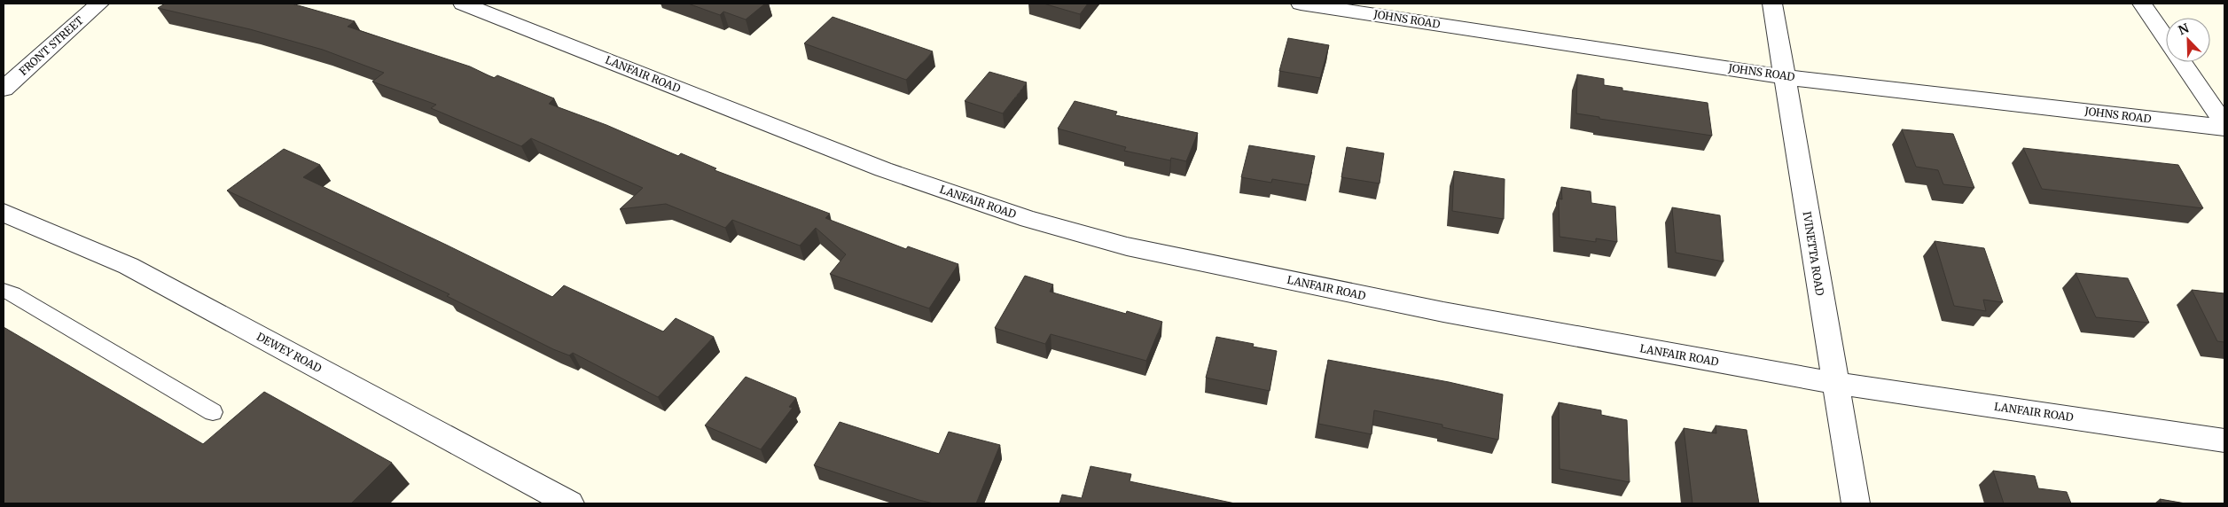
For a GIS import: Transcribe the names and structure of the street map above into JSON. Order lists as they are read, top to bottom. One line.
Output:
{"streets":{"street":["JOHNS ROAD","FRONT STREET","LANFAIR ROAD","IVINETTA ROAD","DEWEY ROAD"]},"crossings":[["JOHNS ROAD","IVINETTA ROAD"],["LANFAIR ROAD","IVINETTA ROAD"]],"north":"top left"}
